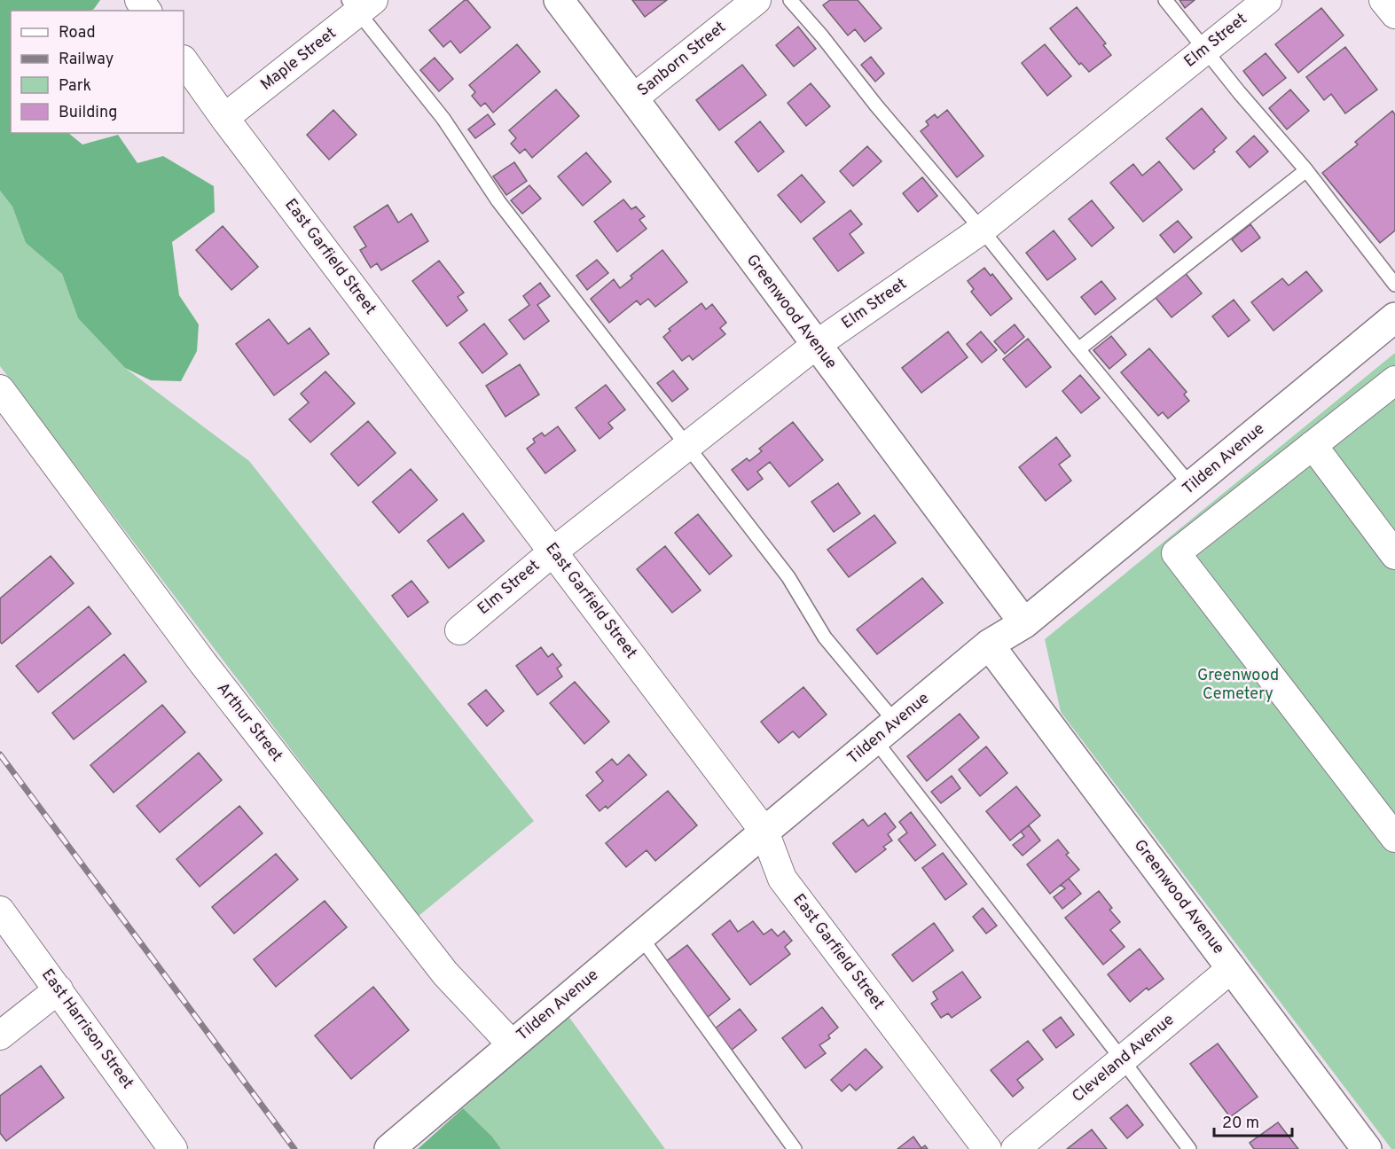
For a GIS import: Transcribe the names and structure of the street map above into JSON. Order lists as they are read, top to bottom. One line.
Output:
{"streets":{"street":["Elm Street","Maple Street","Sanborn Street","East Garfield Street","Greenwood Avenue","Tilden Avenue","Arthur Street","East Harrison Street","Cleveland Avenue"]},"crossings":[["Elm Street","East Garfield Street"],["Elm Street","Greenwood Avenue"],["Maple Street","East Garfield Street"],["Sanborn Street","Greenwood Avenue"],["East Garfield Street","Tilden Avenue"],["Greenwood Avenue","Tilden Avenue"],["Greenwood Avenue","Cleveland Avenue"],["Tilden Avenue","Arthur Street"]],"parks":["Greenwood Cemetery"],"legend":["Road","Railway","Park","Building"],"scale_bar":"20 m"}
